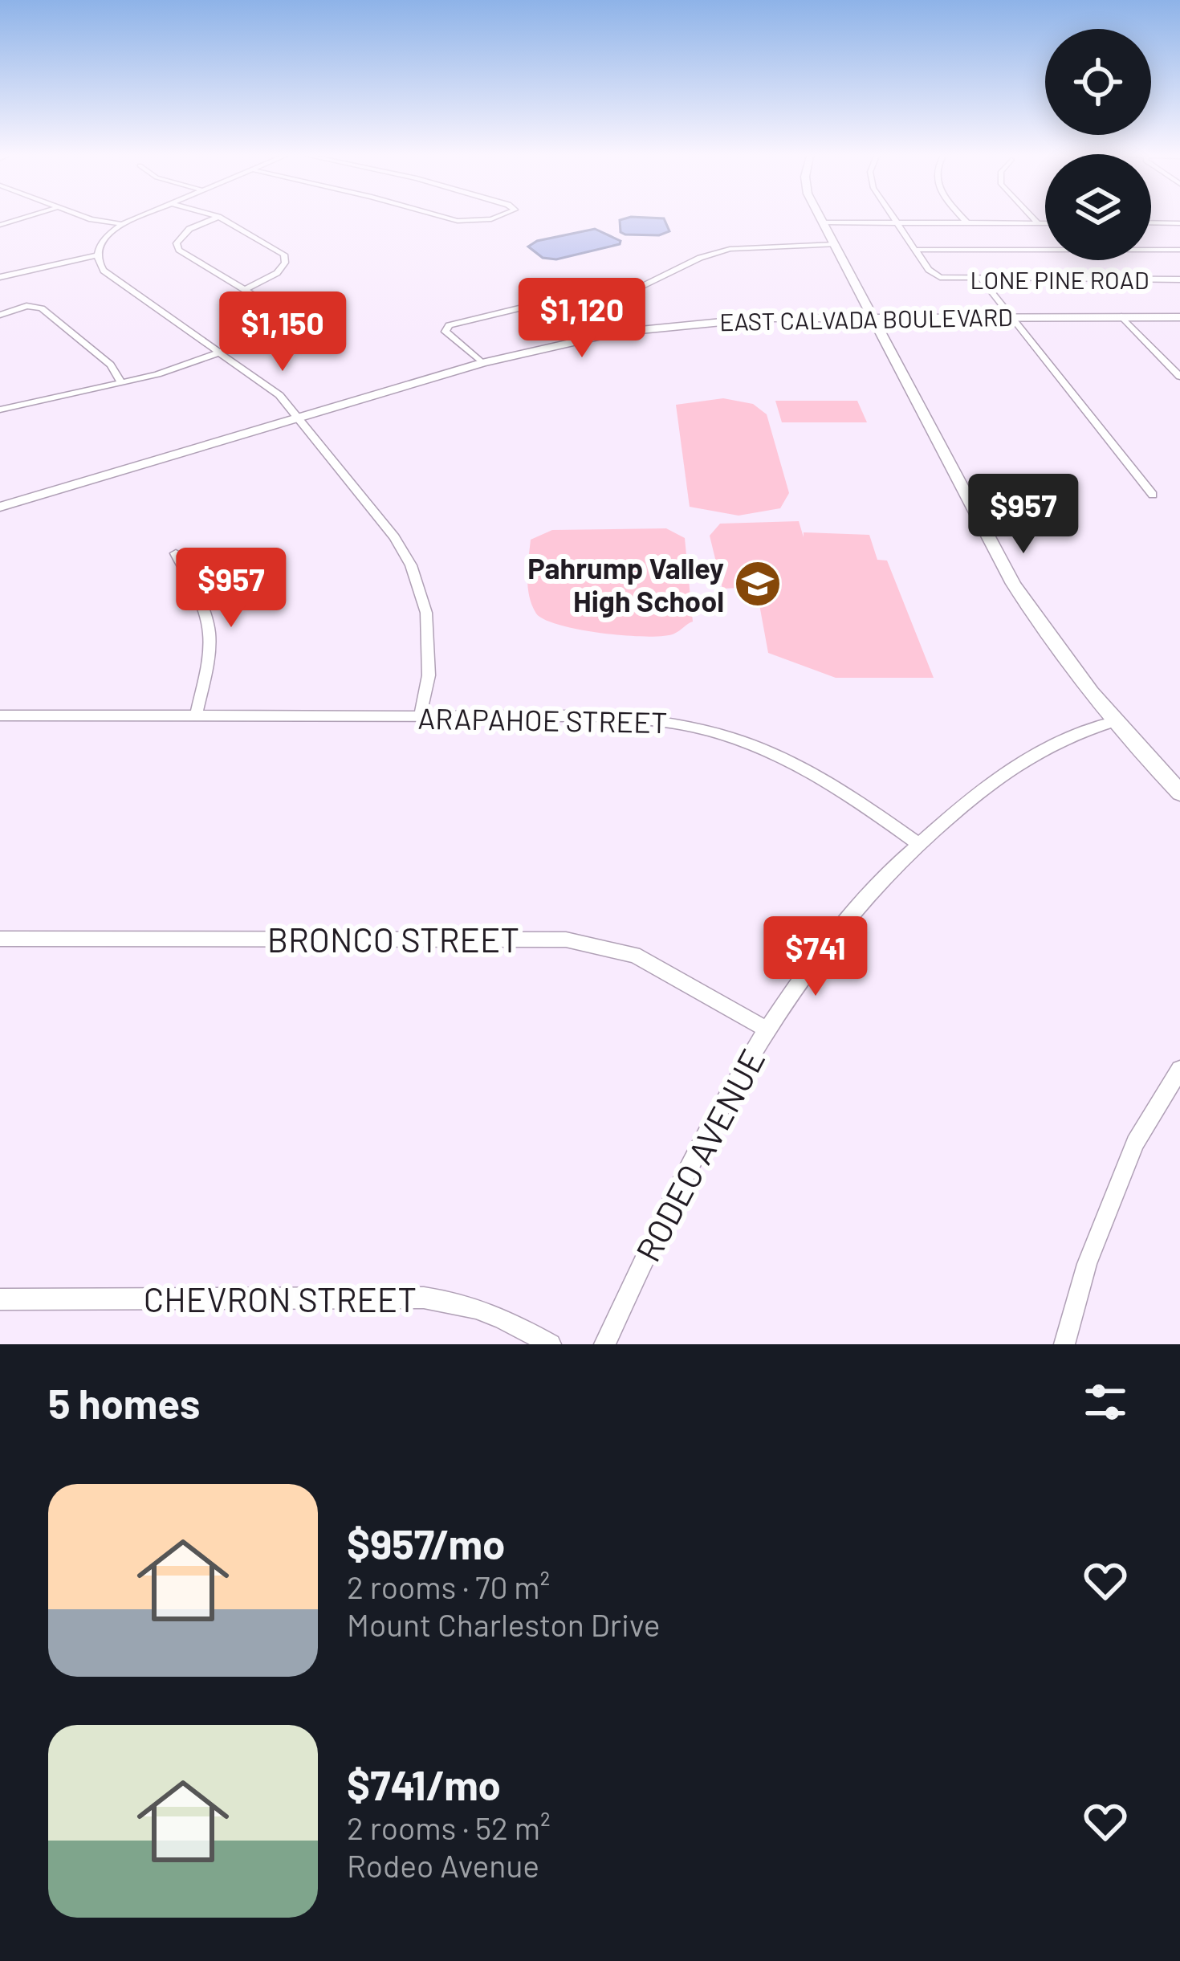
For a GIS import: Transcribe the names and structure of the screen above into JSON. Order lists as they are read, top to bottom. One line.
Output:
{"streets":{"main road":["EAST CALVADA BOULEVARD"],"street":["LONE PINE ROAD","ARAPAHOE STREET","BRONCO STREET","RODEO AVENUE","CHEVRON STREET"]},"crossings":[["ARAPAHOE STREET","RODEO AVENUE"],["BRONCO STREET","RODEO AVENUE"]],"places":{"school or university":["Pahrump Valley High School"]},"page":{"price":["$1,120","$1,150","$957","$957","$741"],"heading":"5 homes","list":[{"name":"$957/mo","note":"2 rooms · 70 m² · Mount Charleston Drive"},{"name":"$741/mo","note":"2 rooms · 52 m² · Rodeo Avenue"}]}}
